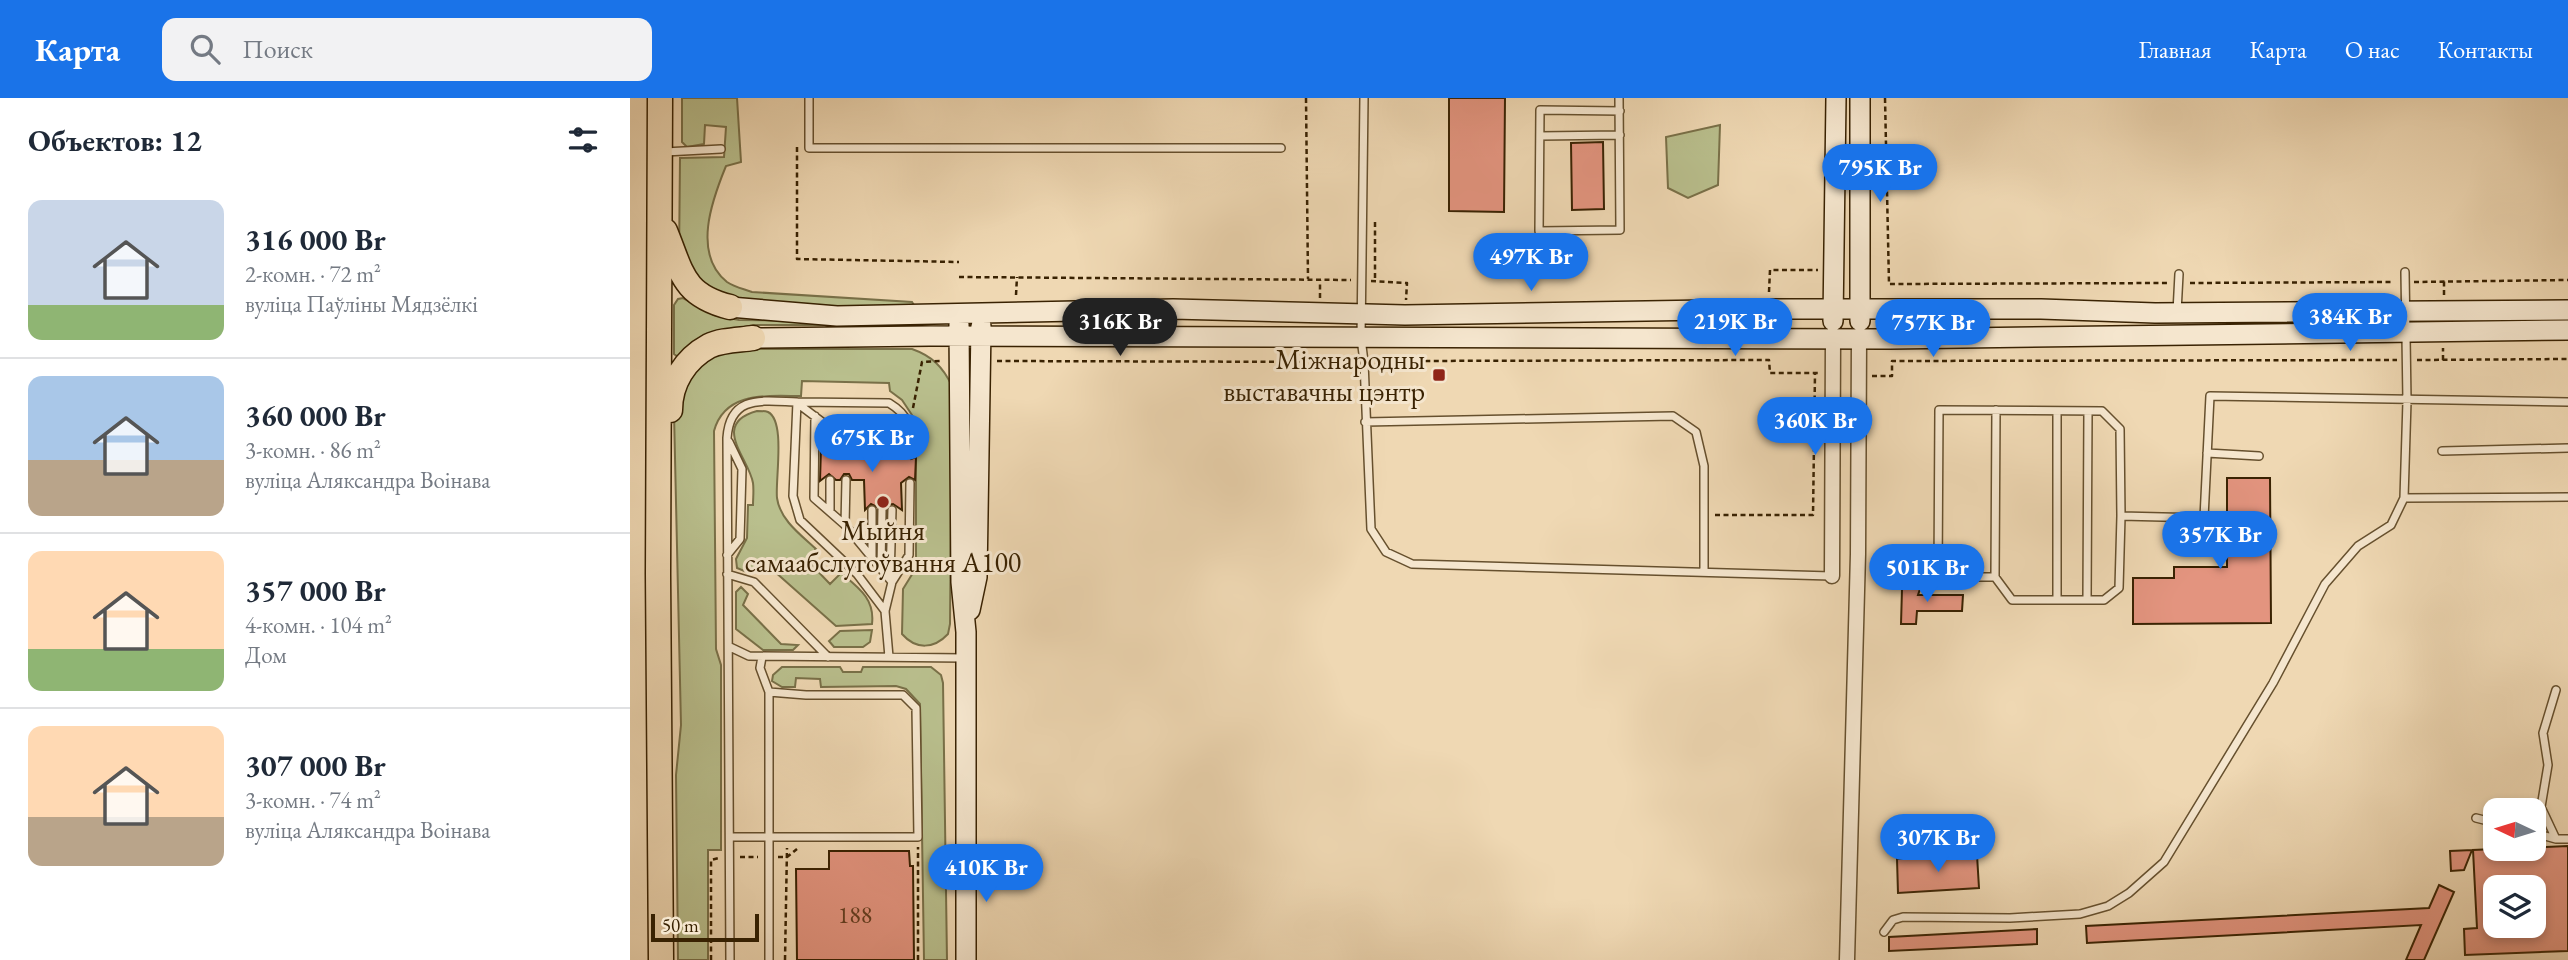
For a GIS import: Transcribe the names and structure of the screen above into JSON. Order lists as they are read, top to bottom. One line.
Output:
{"places":{"transit":["Міжнародны выставачны цэнтр"],"other":["Мыйня самаабслугоўвання A100"]},"house_numbers":["188"],"scale_bar":"50 m","north":"left","page":{"header":"Карта","search":"Поиск","nav":["Главная","Карта","О нас","Контакты"],"heading":"Объектов: 12","price":["795K Br","497K Br","384K Br","316K Br","219K Br","757K Br","360K Br","675K Br","357K Br","501K Br","307K Br","410K Br"],"list":[{"name":"316 000 Br","note":"2-комн. · 72 m² · вуліца Паўліны Мядзёлкі"},{"name":"360 000 Br","note":"3-комн. · 86 m² · вуліца Аляксандра Воінава"},{"name":"357 000 Br","note":"4-комн. · 104 m² · Дом"},{"name":"307 000 Br","note":"3-комн. · 74 m² · вуліца Аляксандра Воінава"}],"scale":"50 m"}}
